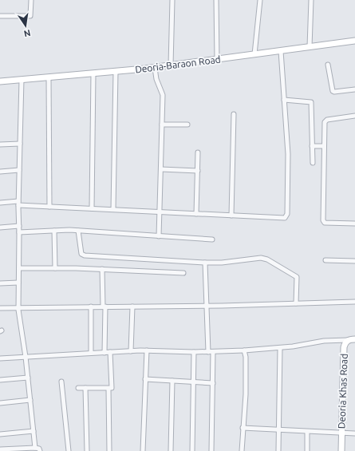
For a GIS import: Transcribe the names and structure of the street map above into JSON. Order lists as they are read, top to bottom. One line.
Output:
{"streets":{"street":["Deoria-Baraon Road","Deoria Khas Road"]},"north":"bottom"}
